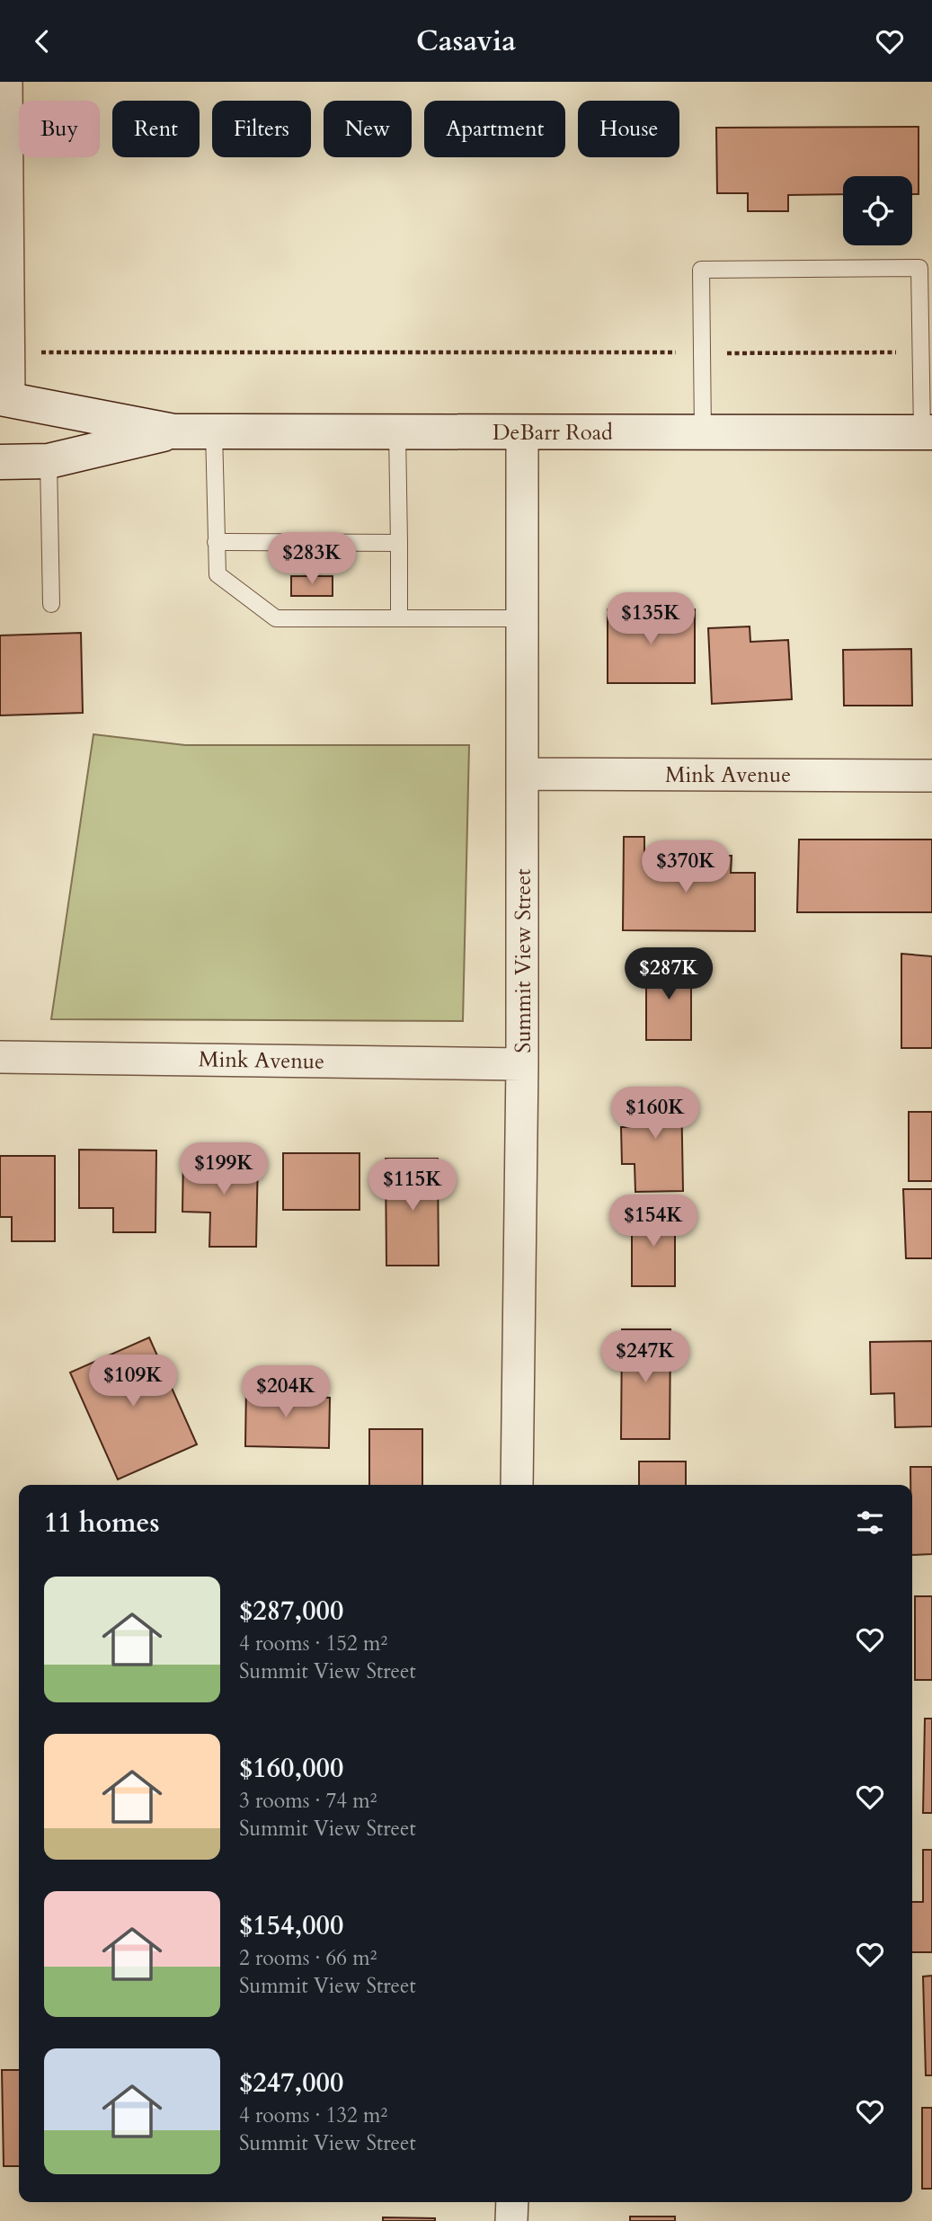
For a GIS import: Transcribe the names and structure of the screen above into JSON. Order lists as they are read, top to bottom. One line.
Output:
{"streets":{"main road":["DeBarr Road"],"street":["Mink Avenue","Summit View Street"]},"crossings":[["DeBarr Road","Summit View Street"],["Mink Avenue","Summit View Street"]],"page":{"header":"Casavia","chip":["Buy","Rent","Filters","New","Apartment","House"],"price":["$283K","$135K","$370K","$287K","$160K","$199K","$115K","$154K","$247K","$109K","$204K"],"heading":"11 homes","list":[{"name":"$287,000","note":"4 rooms · 152 m² · Summit View Street"},{"name":"$160,000","note":"3 rooms · 74 m² · Summit View Street"},{"name":"$154,000","note":"2 rooms · 66 m² · Summit View Street"},{"name":"$247,000","note":"4 rooms · 132 m² · Summit View Street"}]}}
